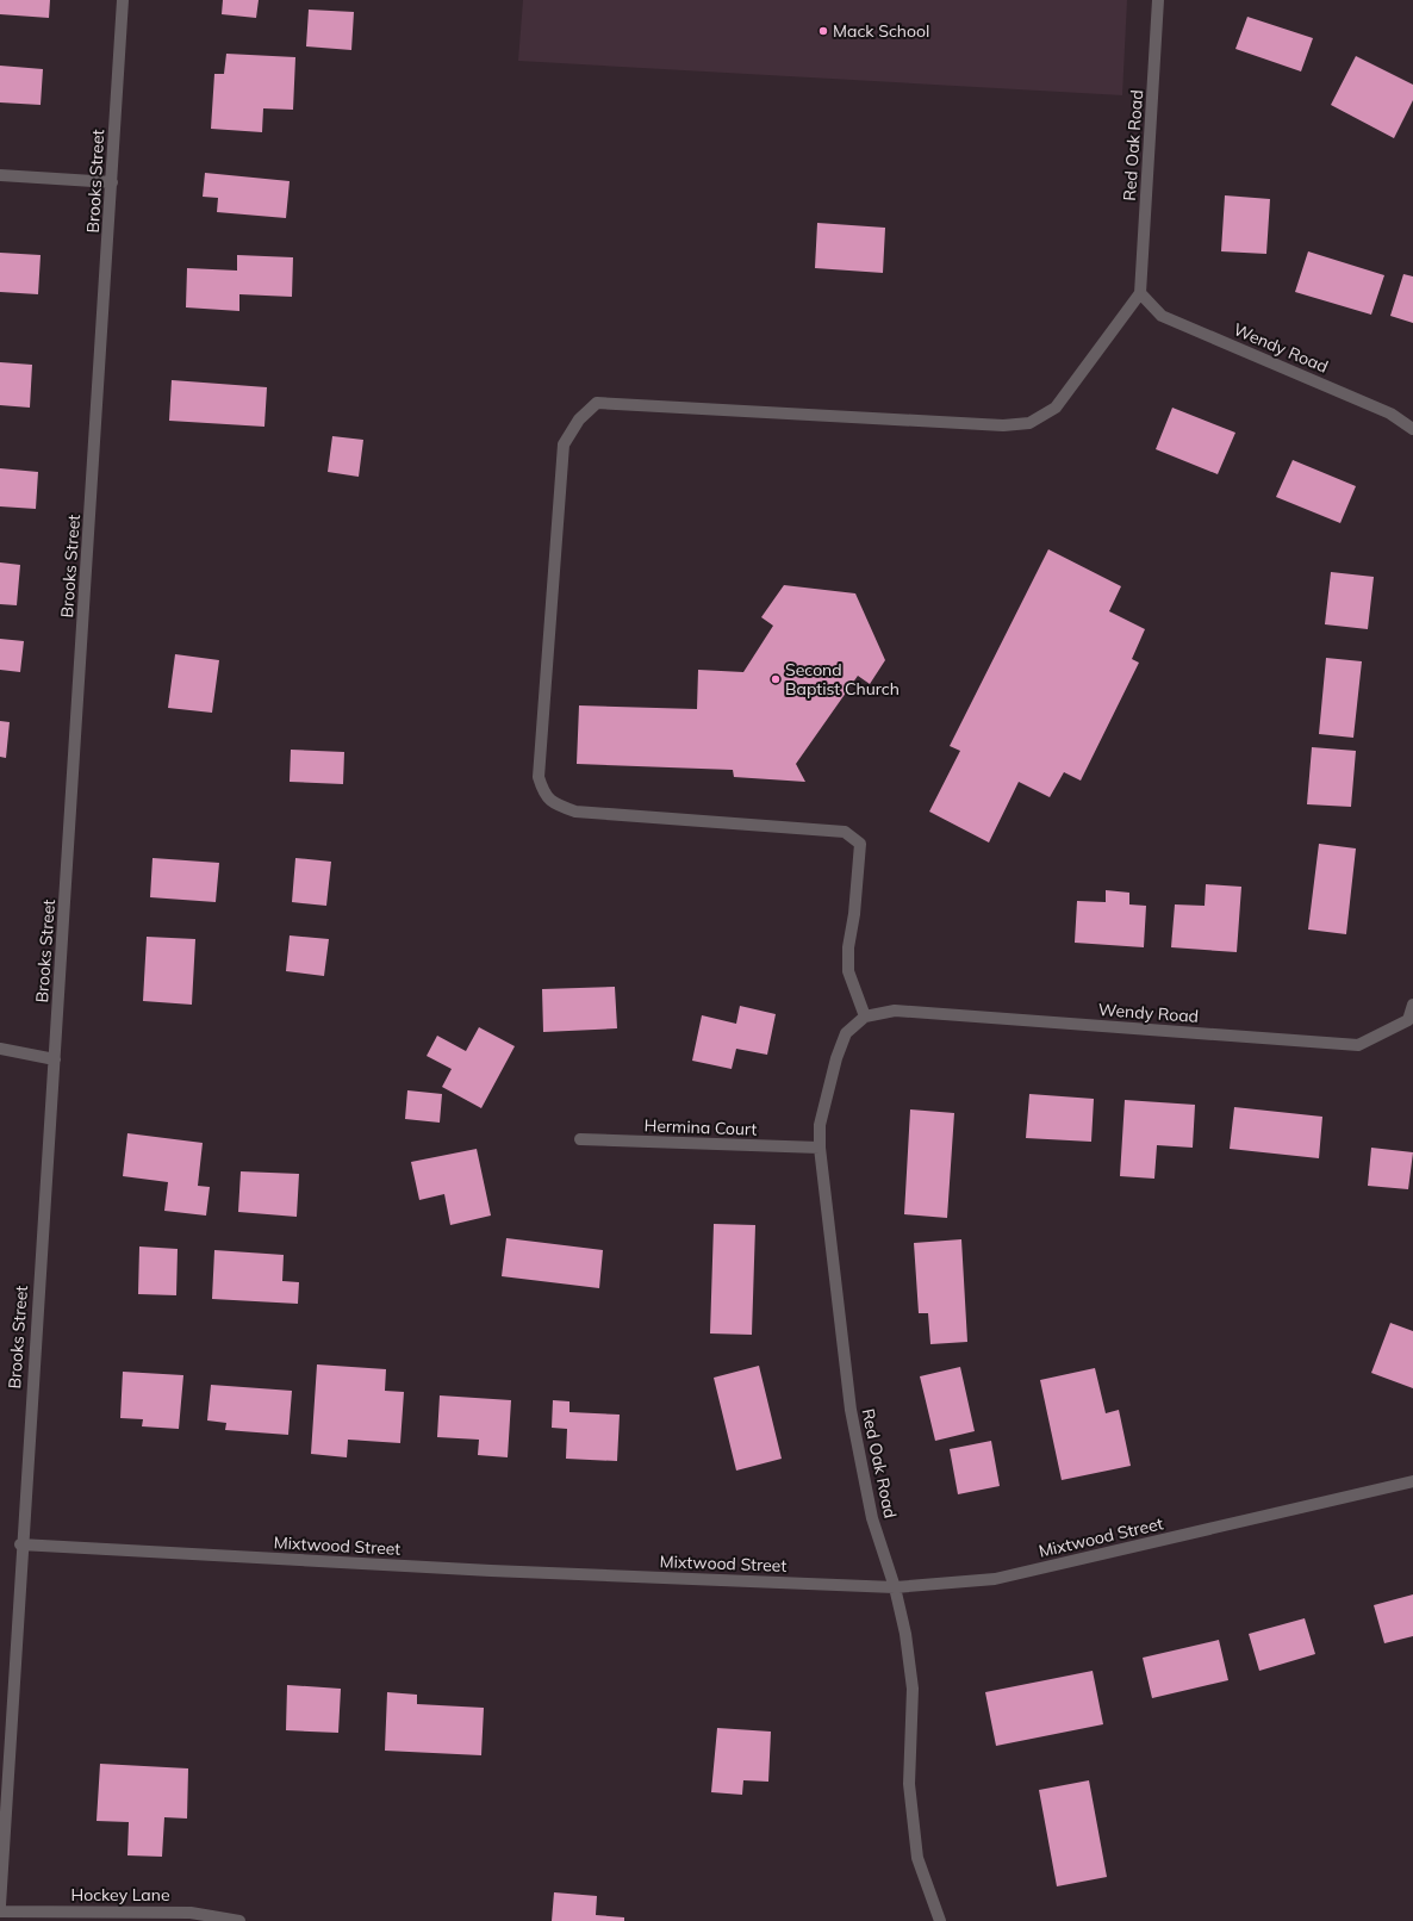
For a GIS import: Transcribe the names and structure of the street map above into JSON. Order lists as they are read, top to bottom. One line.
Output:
{"streets":{"street":["Red Oak Road","Brooks Street","Wendy Road","Hermina Court","Mixtwood Street","Hockey Lane"]},"crossings":[["Red Oak Road","Wendy Road"],["Red Oak Road","Hermina Court"],["Red Oak Road","Mixtwood Street"],["Brooks Street","Mixtwood Street"]],"places":["Mack School","Second Baptist Church"]}
